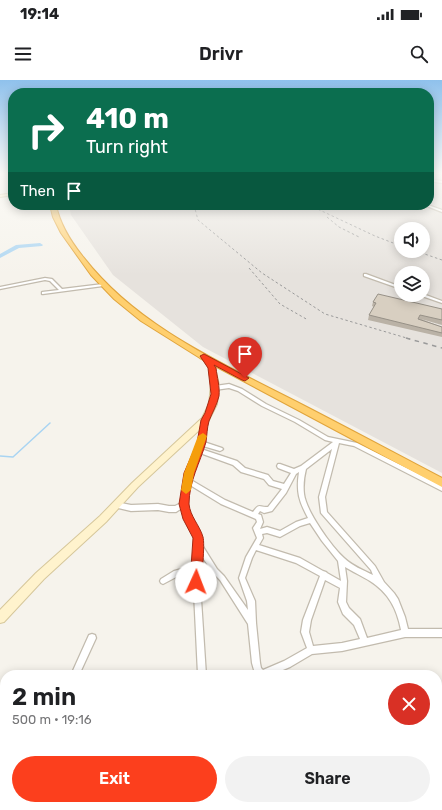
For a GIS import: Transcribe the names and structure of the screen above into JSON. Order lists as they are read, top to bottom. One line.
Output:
{"page":{"status":"19:14","header":"Drivr","turn":["410 m","Turn right"],"then":"Then","heading":["2 min","500 m · 19:16"],"buttons":["Exit","Share"]}}
